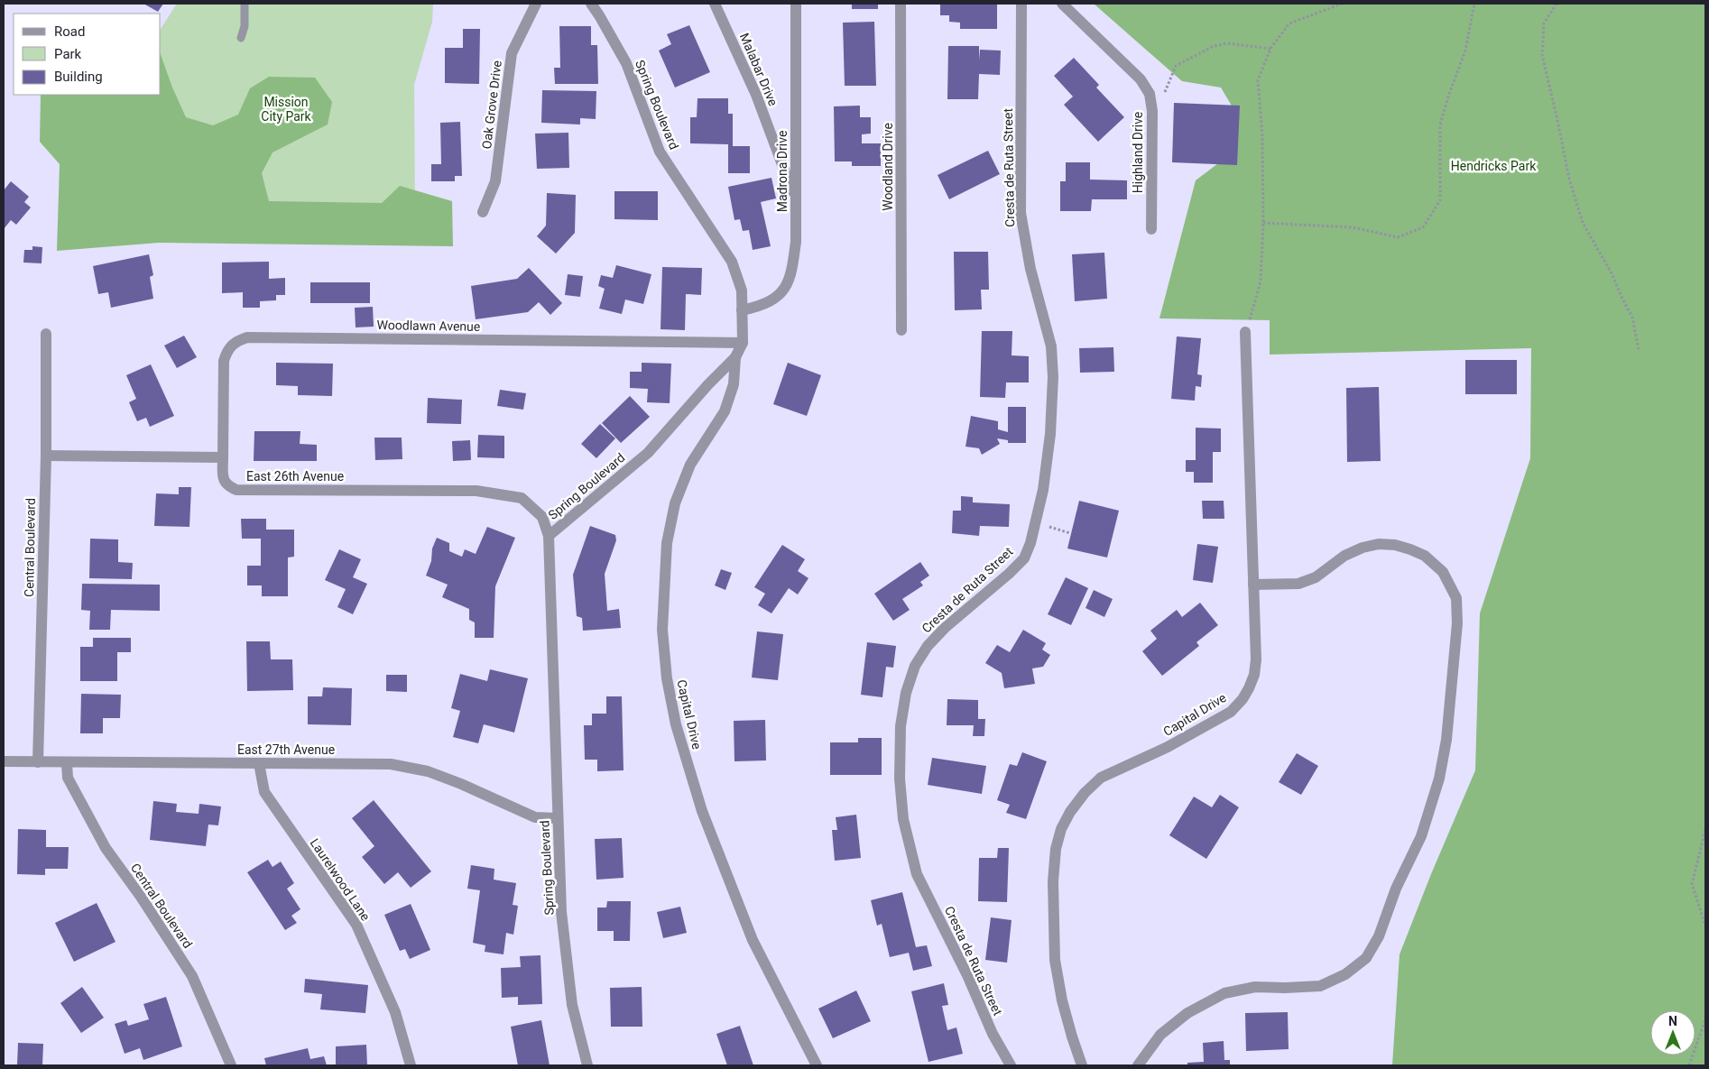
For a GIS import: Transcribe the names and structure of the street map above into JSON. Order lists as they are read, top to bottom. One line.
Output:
{"streets":{"street":["Malabar Drive","Oak Grove Drive","Spring Boulevard","Highland Drive","Woodland Drive","Cresta de Ruta Street","Madrona Drive","Woodlawn Avenue","East 26th Avenue","Central Boulevard","Capital Drive","East 27th Avenue","Laurelwood Lane"]},"crossings":[["Malabar Drive","Madrona Drive"],["Spring Boulevard","Madrona Drive"],["Spring Boulevard","Woodlawn Avenue"],["Spring Boulevard","East 26th Avenue"],["Spring Boulevard","Capital Drive"],["Spring Boulevard","East 27th Avenue"],["Woodlawn Avenue","East 26th Avenue"],["Central Boulevard","East 27th Avenue"],["East 27th Avenue","Laurelwood Lane"]],"parks":["Mission City Park","Hendricks Park"],"legend":["Road","Park","Building"],"north":"top"}
